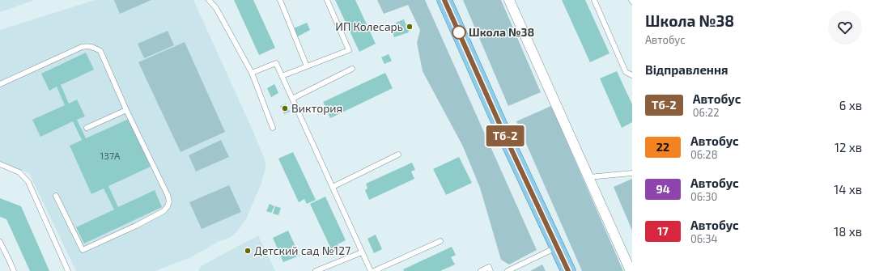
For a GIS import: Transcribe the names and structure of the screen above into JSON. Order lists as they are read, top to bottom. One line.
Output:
{"places":["ИП Колесарь","Школа №38","Виктория","Детский сад №127"],"lines":["bus line Тб-2"],"house_numbers":["137А"],"page":{"on_map":"Тб-2","heading":[["Школа №38","Автобус"],"Відправлення"],"list":[{"mark":"Тб-2","name":"Автобус","note":"06:22","value":"6 хв"},{"mark":"22","name":"Автобус","note":"06:28","value":"12 хв"},{"mark":"94","name":"Автобус","note":"06:30","value":"14 хв"},{"mark":"17","name":"Автобус","note":"06:34","value":"18 хв"}]}}
